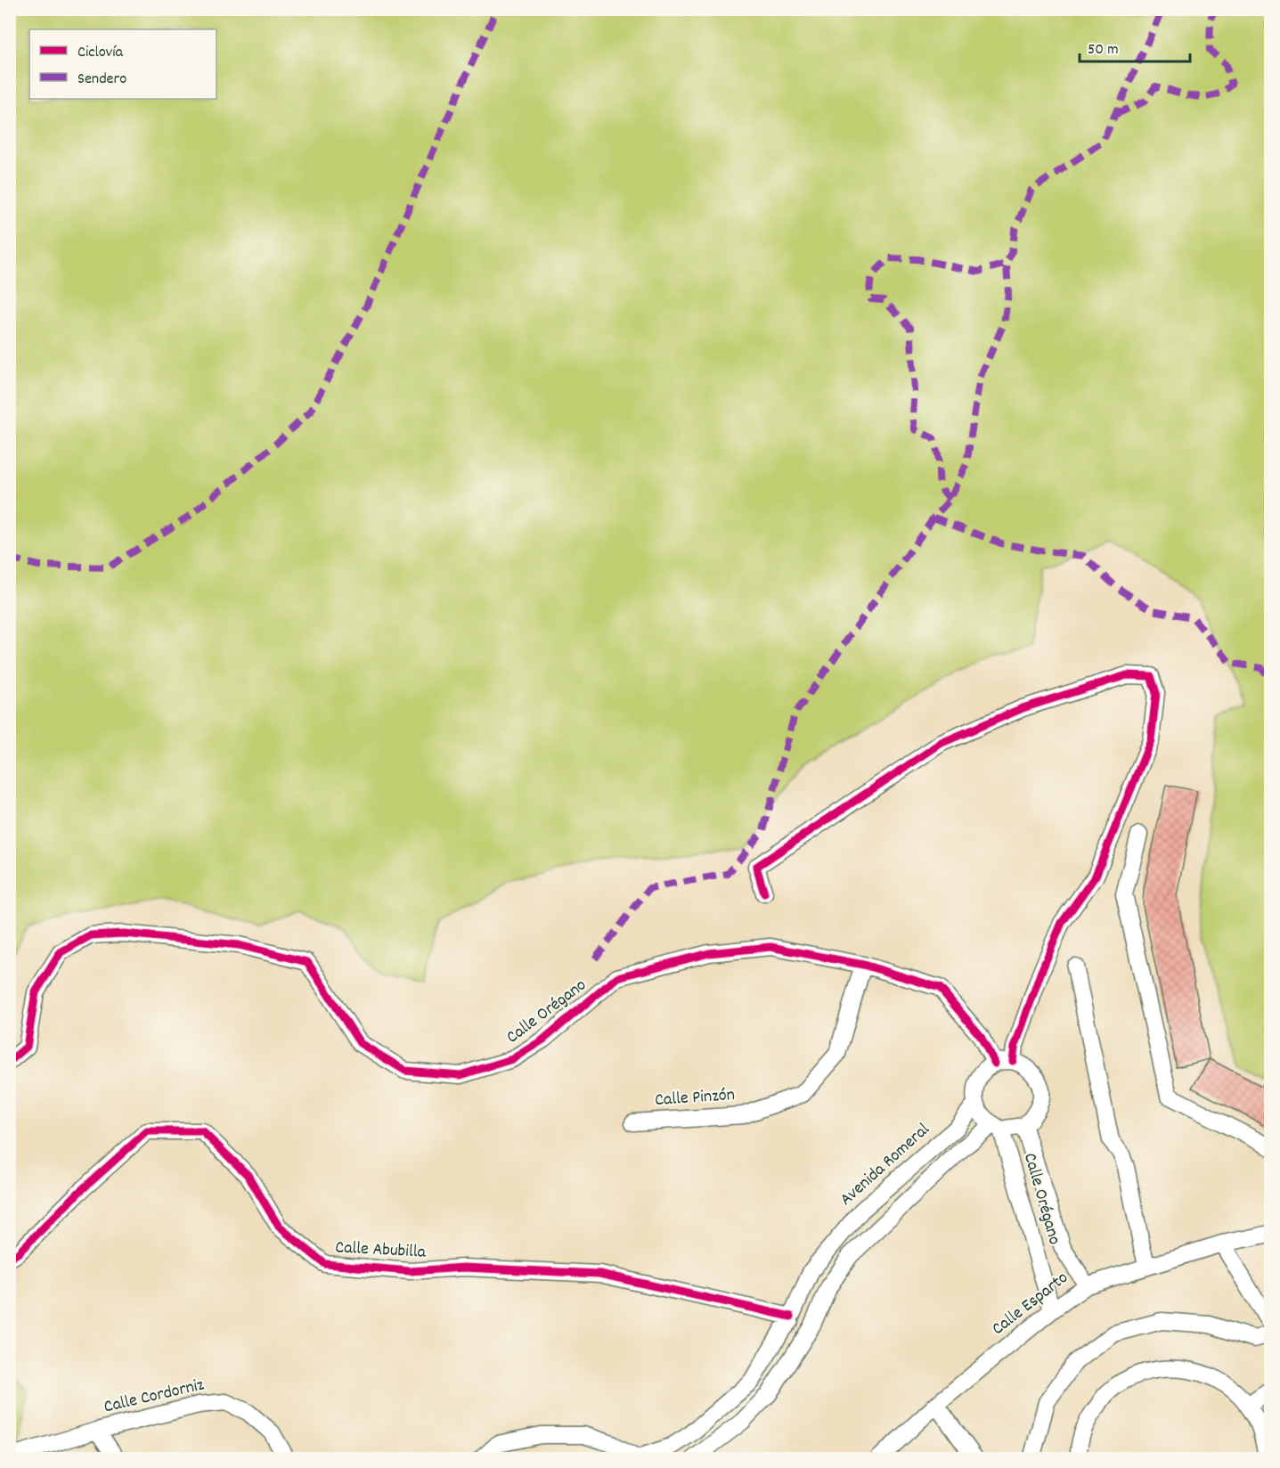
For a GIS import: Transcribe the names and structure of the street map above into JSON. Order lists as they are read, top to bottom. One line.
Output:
{"streets":{"street":["Calle Orégano","Calle Pinzón","Avenida Romeral","Calle Abubilla","Calle Esparto","Calle Cordorniz"]},"crossings":[["Calle Orégano","Calle Pinzón"],["Calle Orégano","Avenida Romeral"],["Calle Orégano","Calle Esparto"],["Avenida Romeral","Calle Abubilla"]],"legend":["Ciclovía","Sendero"],"scale_bar":"50 m"}
